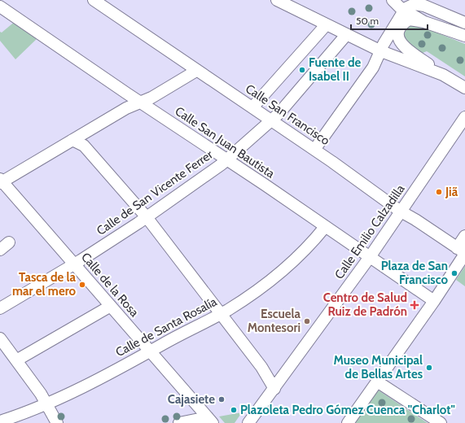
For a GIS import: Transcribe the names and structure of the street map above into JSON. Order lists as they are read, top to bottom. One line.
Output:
{"streets":{"street":["Calle San Francisco","Calle San Juan Bautista","Calle de San Vicente Ferrer","Calle Emilio Calzadilla","Calle de la Rosa","Calle de Santa Rosalía"]},"crossings":[["Calle San Francisco","Calle de San Vicente Ferrer"],["Calle San Francisco","Calle Emilio Calzadilla"],["Calle San Juan Bautista","Calle de San Vicente Ferrer"],["Calle San Juan Bautista","Calle Emilio Calzadilla"],["Calle San Juan Bautista","Calle de Santa Rosalía"],["Calle de San Vicente Ferrer","Calle de la Rosa"],["Calle de la Rosa","Calle de Santa Rosalía"]],"places":{"other":["Fuente de Isabel II","Jiã","Plaza de San Francisco","Tasca de la mar el mero","Escuela Montesori","Museo Municipal de Bellas Artes","Cajasiete","Plazoleta Pedro Gómez Cuenca \"Charlot\""],"health":["Centro de Salud Ruiz de Padrón"]},"scale_bar":"50 m"}
